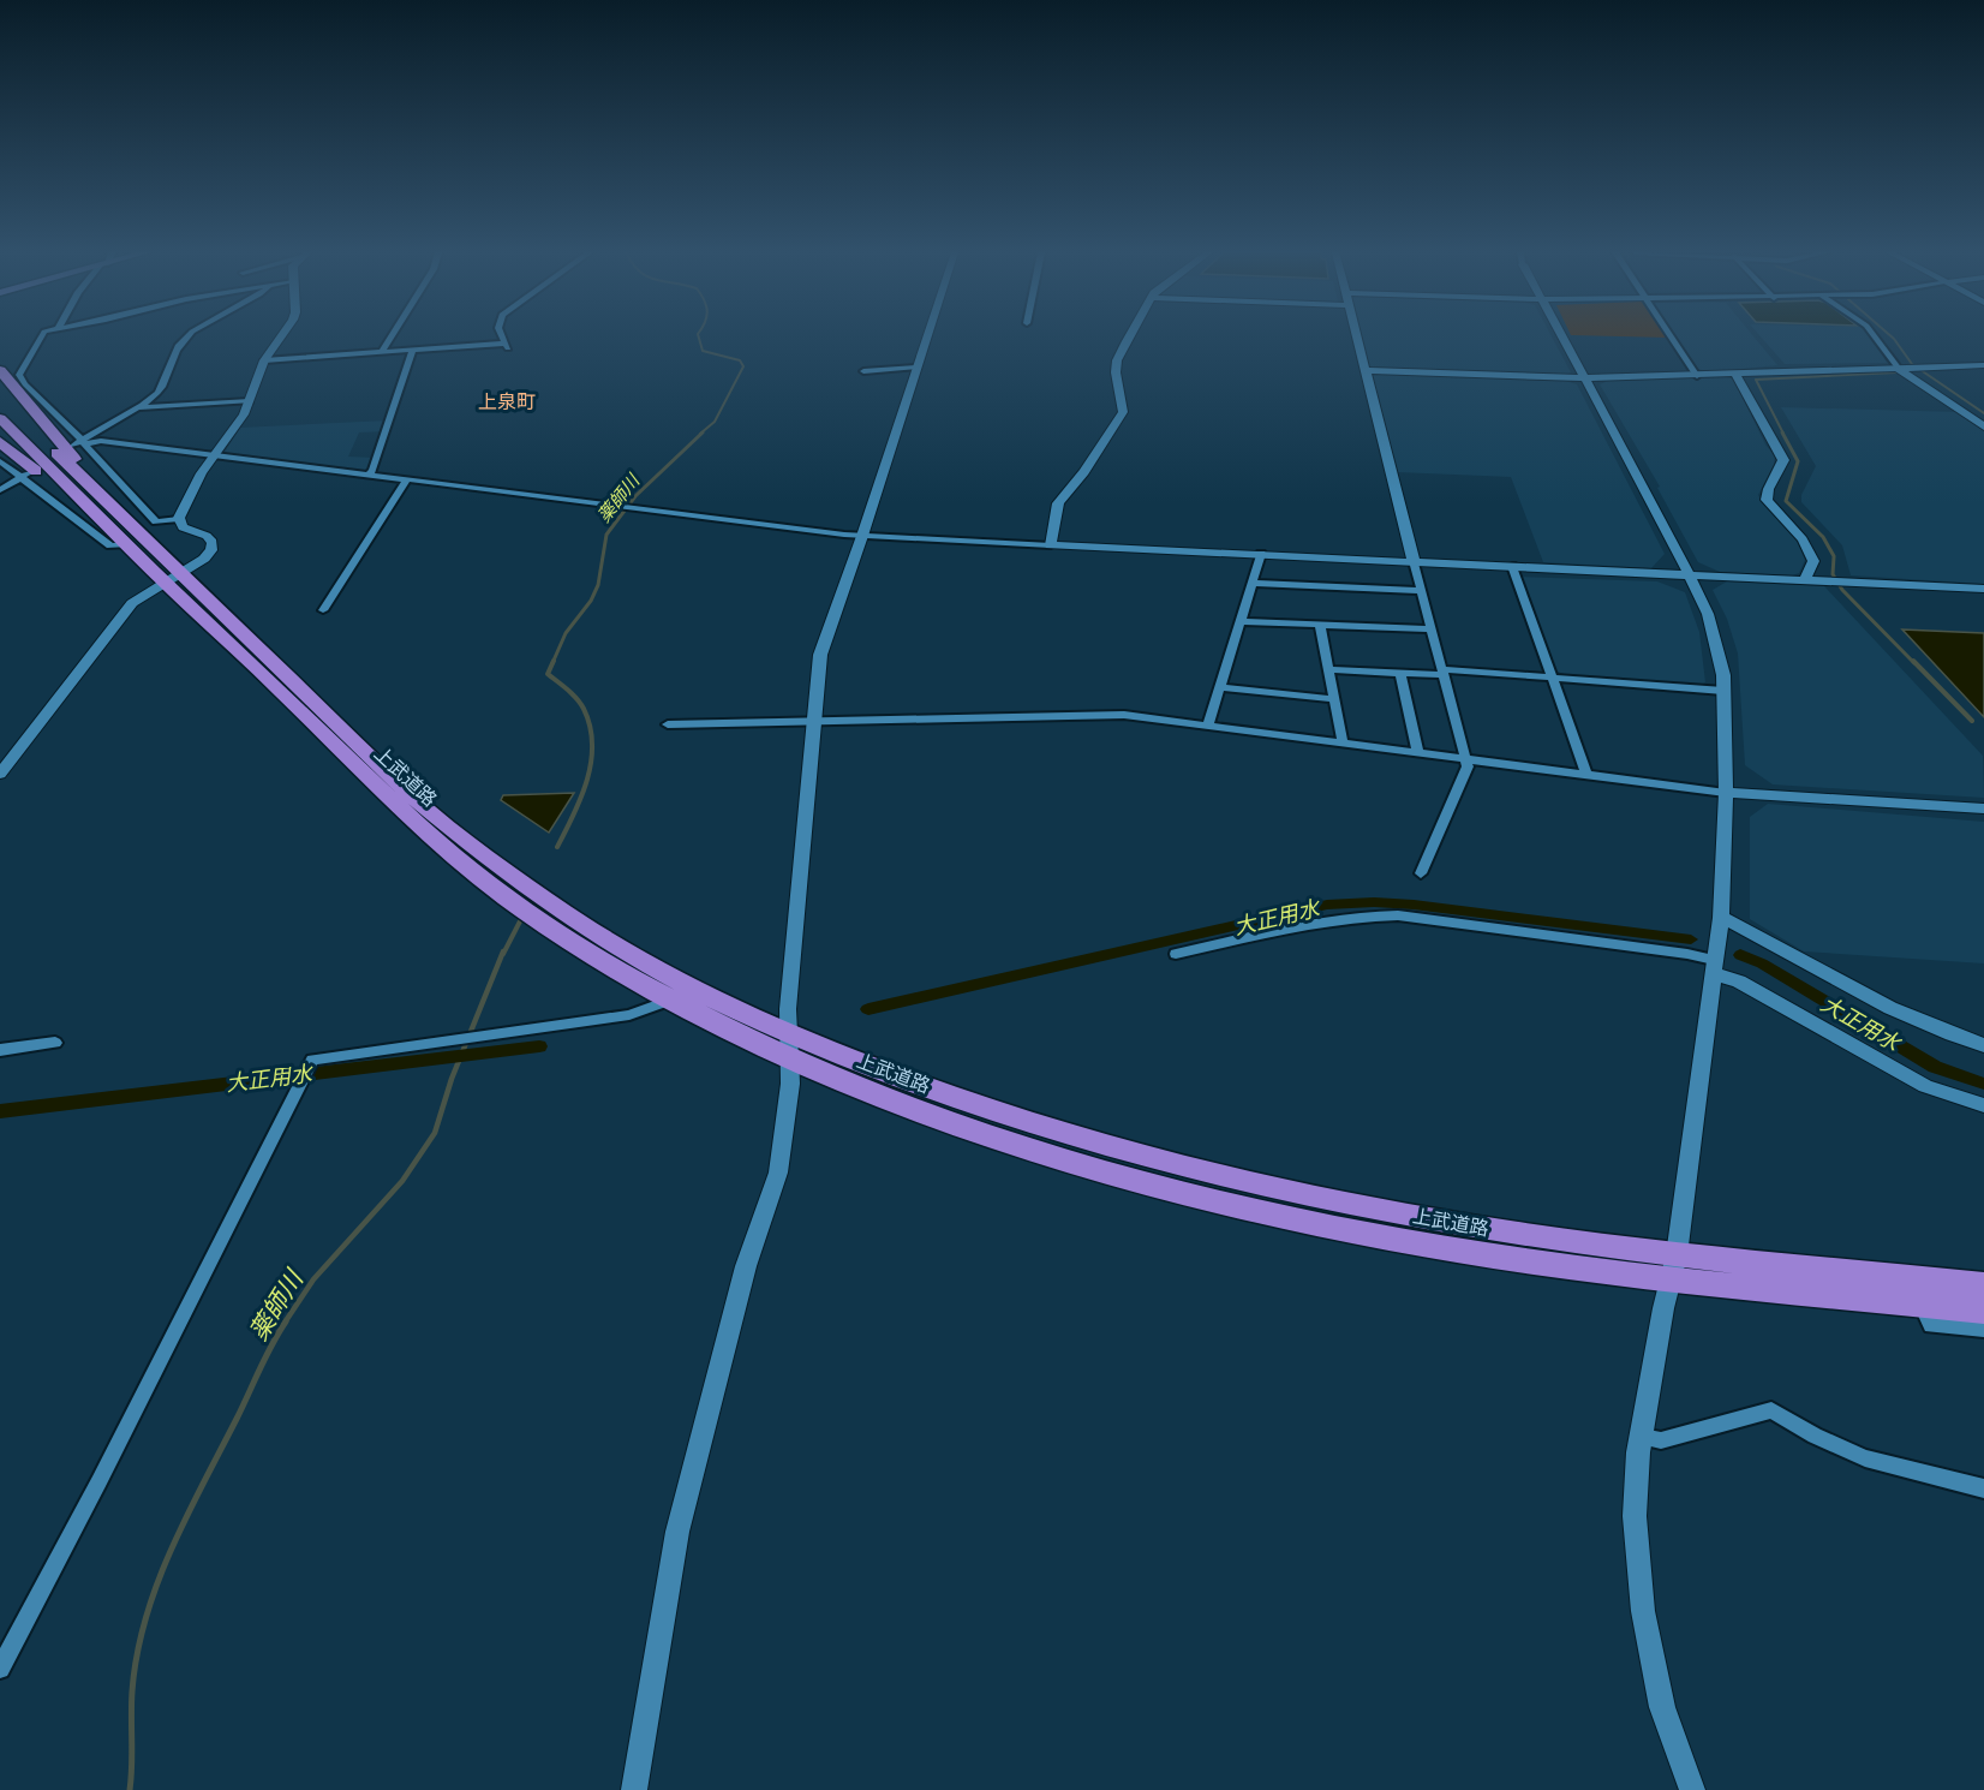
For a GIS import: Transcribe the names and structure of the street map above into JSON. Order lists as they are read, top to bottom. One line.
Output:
{"streets":{"highway":["上武道路"]},"districts":["上泉町"],"water":["薬師川","大正用水"]}
